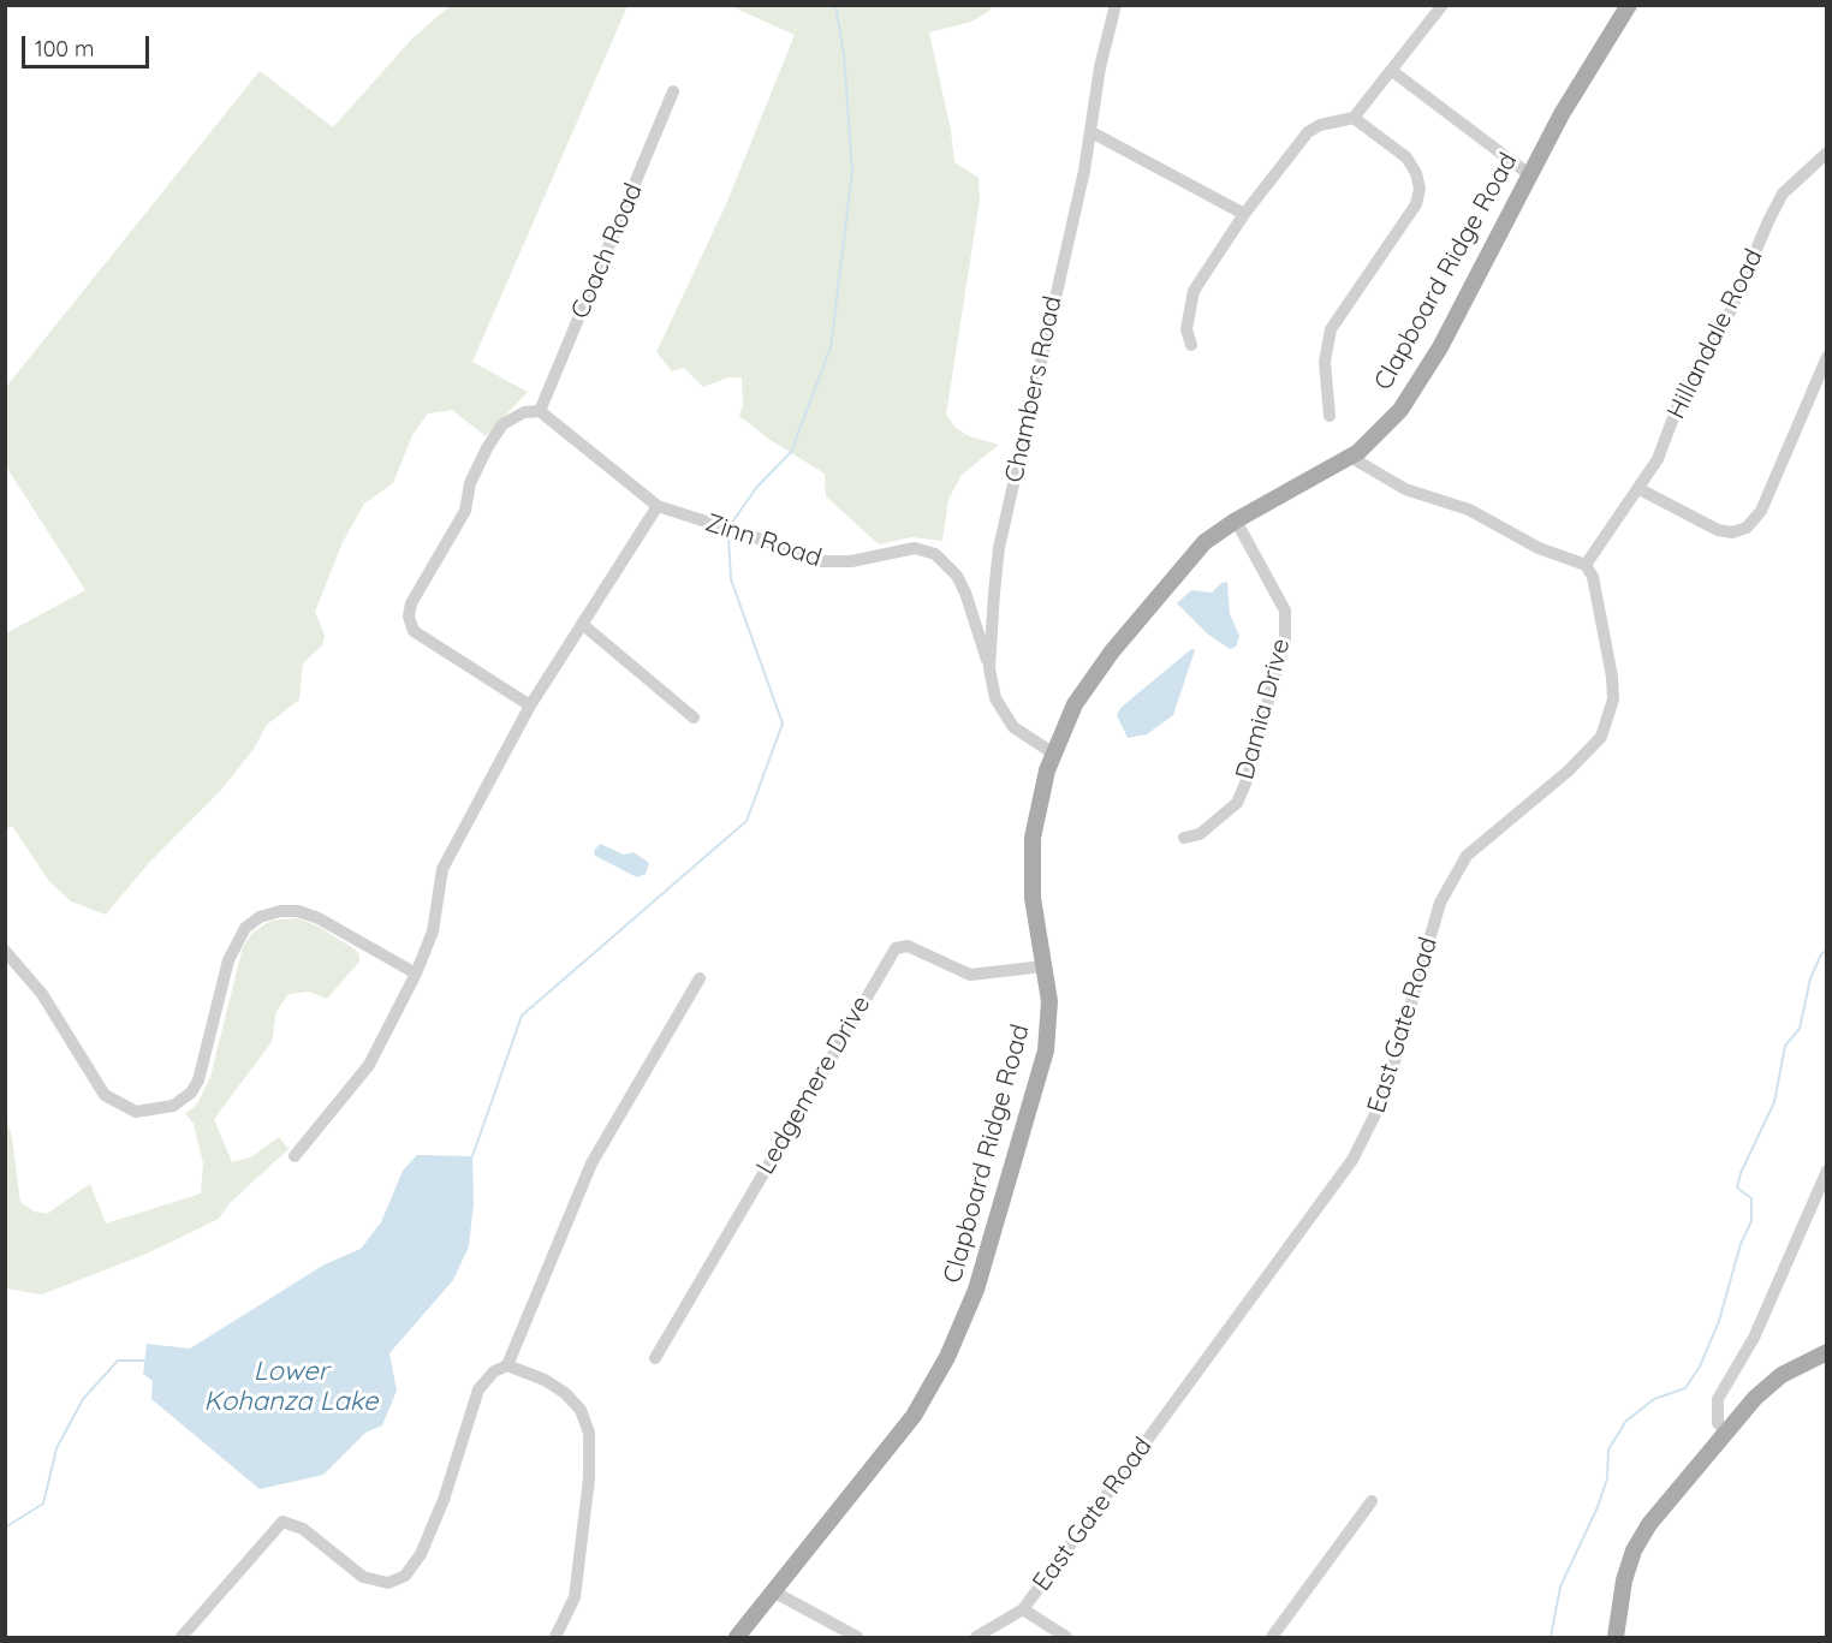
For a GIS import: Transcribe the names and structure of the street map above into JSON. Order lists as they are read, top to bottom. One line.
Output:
{"streets":{"main road":["Clapboard Ridge Road"],"street":["Coach Road","Hillandale Road","Chambers Road","Zinn Road","Damia Drive","East Gate Road","Ledgemere Drive"]},"crossings":[["Coach Road","Zinn Road"],["Clapboard Ridge Road","Chambers Road"],["Clapboard Ridge Road","Damia Drive"],["Clapboard Ridge Road","Ledgemere Drive"],["Hillandale Road","East Gate Road"],["Chambers Road","Zinn Road"]],"water":["Lower Kohanza Lake"],"scale_bar":"100 m"}
